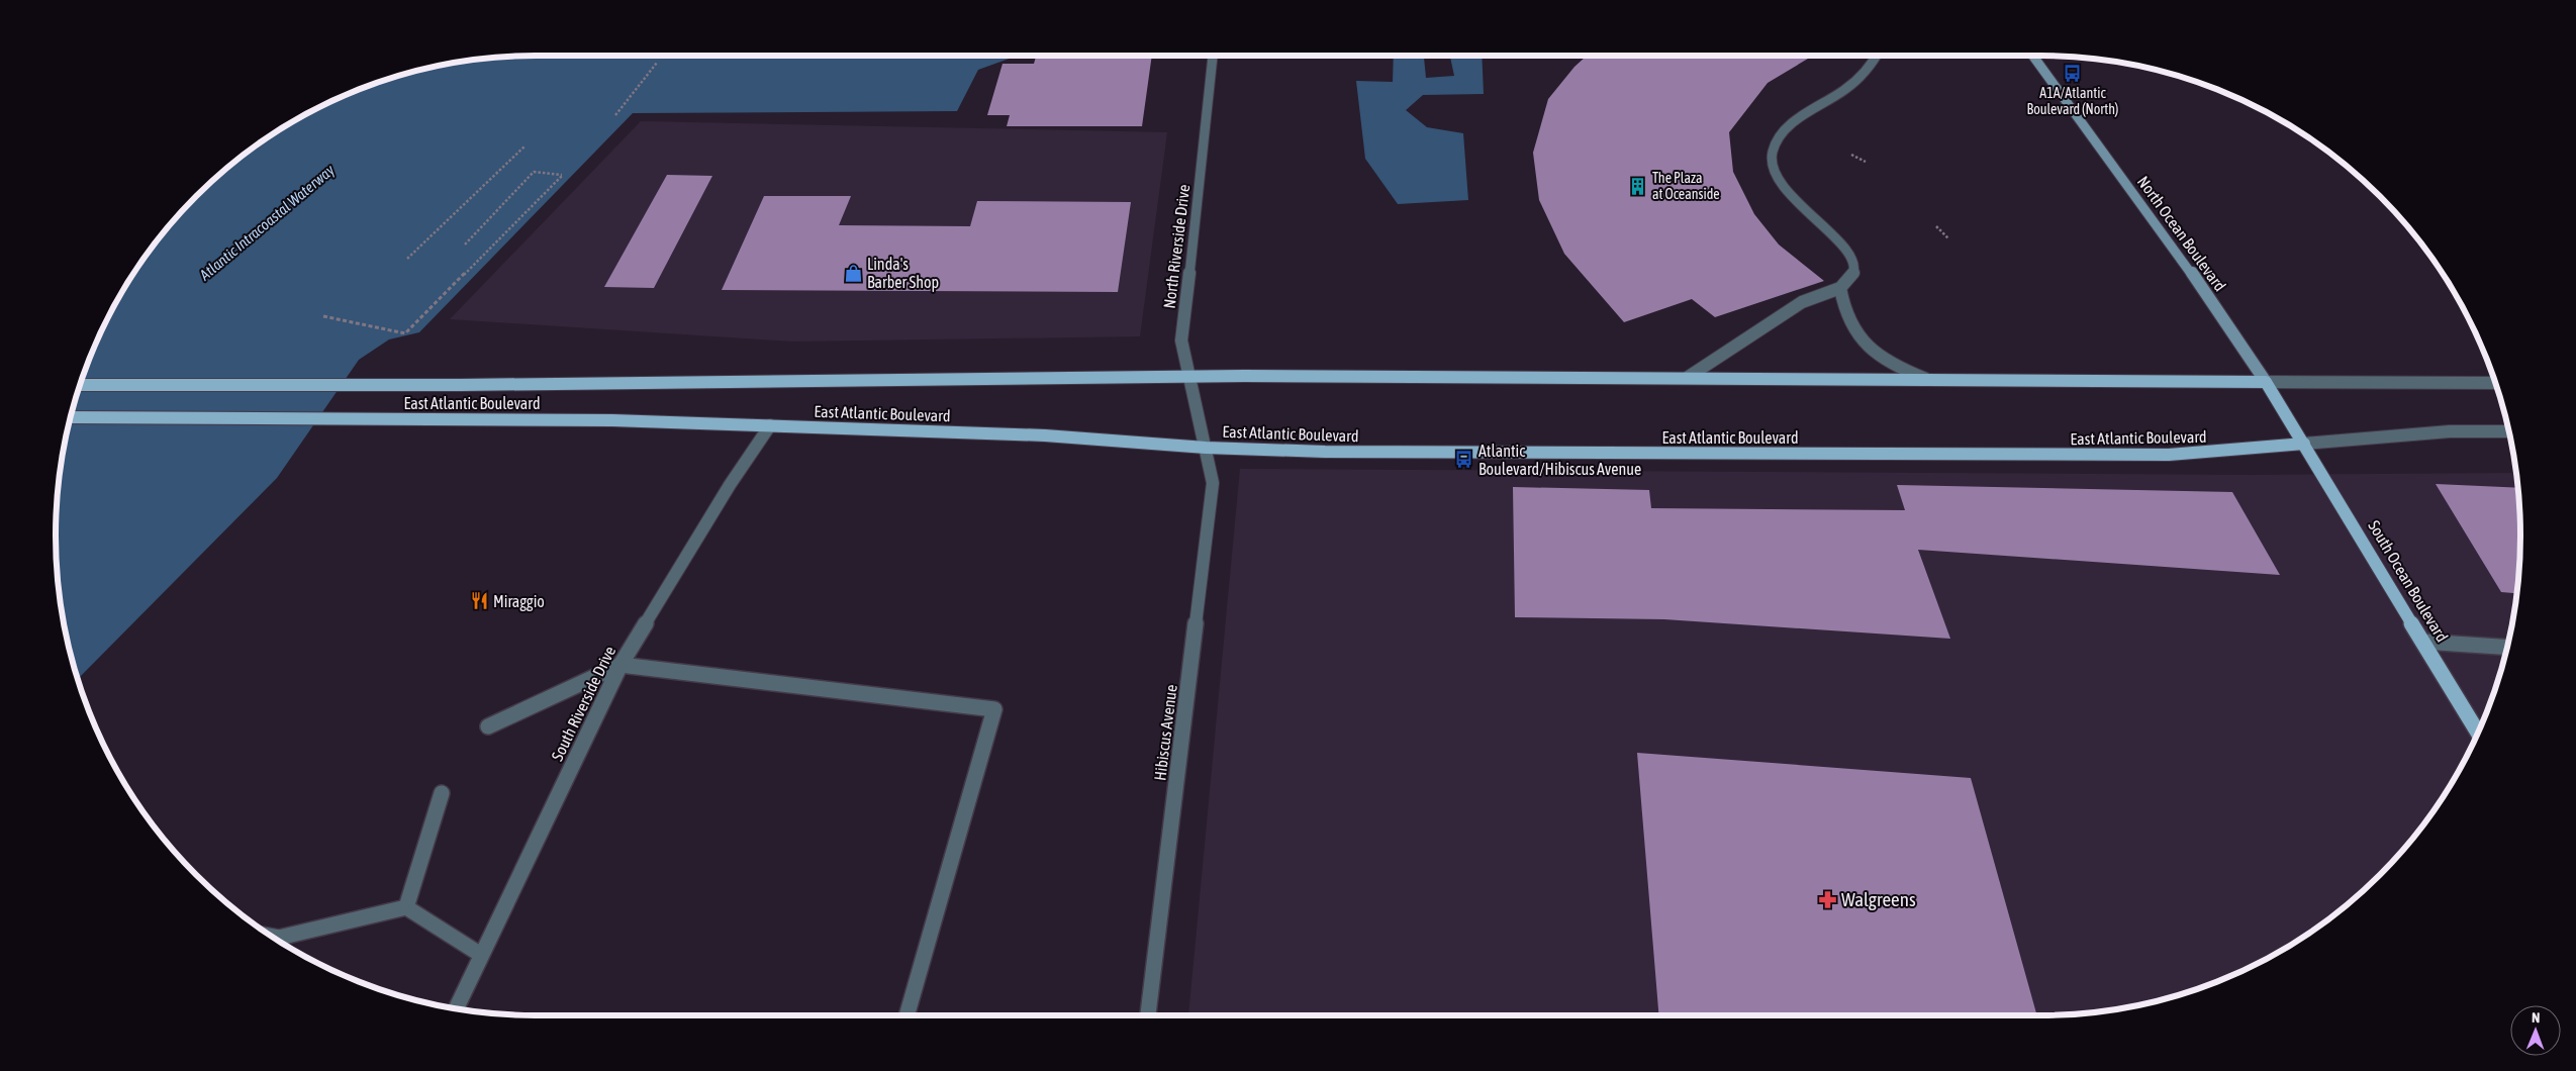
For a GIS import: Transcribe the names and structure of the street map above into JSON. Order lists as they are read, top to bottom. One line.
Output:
{"streets":{"main road":["North Ocean Boulevard","East Atlantic Boulevard","South Ocean Boulevard"],"street":["North Riverside Drive","South Riverside Drive","Hibiscus Avenue"]},"crossings":[["North Ocean Boulevard","East Atlantic Boulevard"],["North Ocean Boulevard","South Ocean Boulevard"],["North Riverside Drive","East Atlantic Boulevard"],["North Riverside Drive","Hibiscus Avenue"],["East Atlantic Boulevard","South Ocean Boulevard"],["East Atlantic Boulevard","South Riverside Drive"],["East Atlantic Boulevard","Hibiscus Avenue"]],"water":["Atlantic Intracoastal Waterway"],"places":{"bus stop":["A1A/Atlantic Boulevard (North)","Atlantic Boulevard/Hibiscus Avenue"],"building":["The Plaza at Oceanside"],"shop":["Linda's Barber Shop"],"restaurant":["Miraggio"],"pharmacy":["Walgreens"]},"north":"top"}
